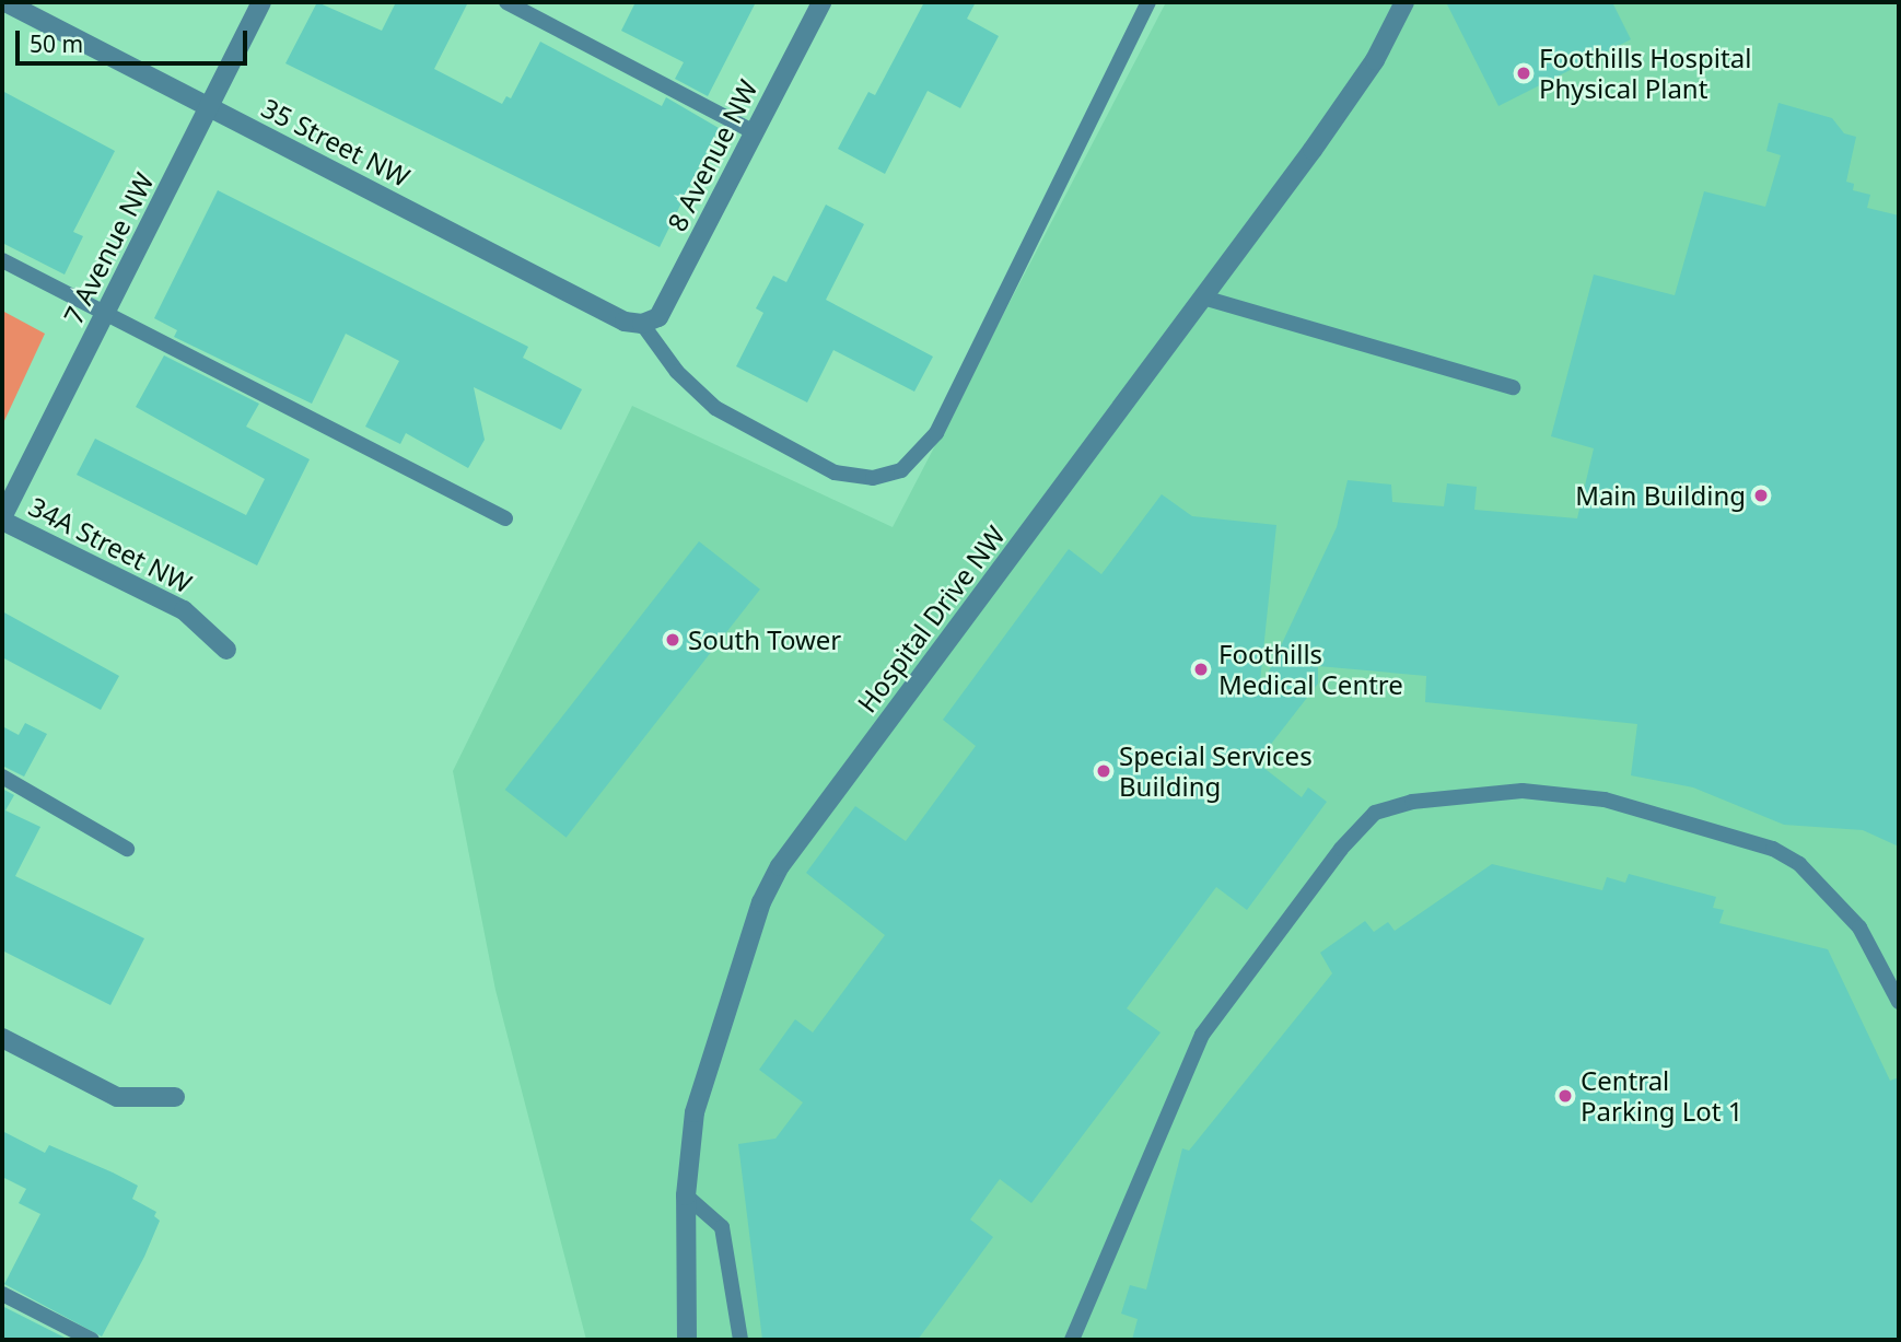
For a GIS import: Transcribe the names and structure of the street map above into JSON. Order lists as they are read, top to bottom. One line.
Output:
{"streets":{"street":["35 Street NW","8 Avenue NW","7 Avenue NW","34A Street NW","Hospital Drive NW"]},"crossings":[["35 Street NW","8 Avenue NW"],["35 Street NW","7 Avenue NW"],["7 Avenue NW","34A Street NW"]],"places":["Foothills Hospital Physical Plant","Main Building","South Tower","Foothills Medical Centre","Special Services Building","Central Parking Lot 1"],"scale_bar":"50 m"}
